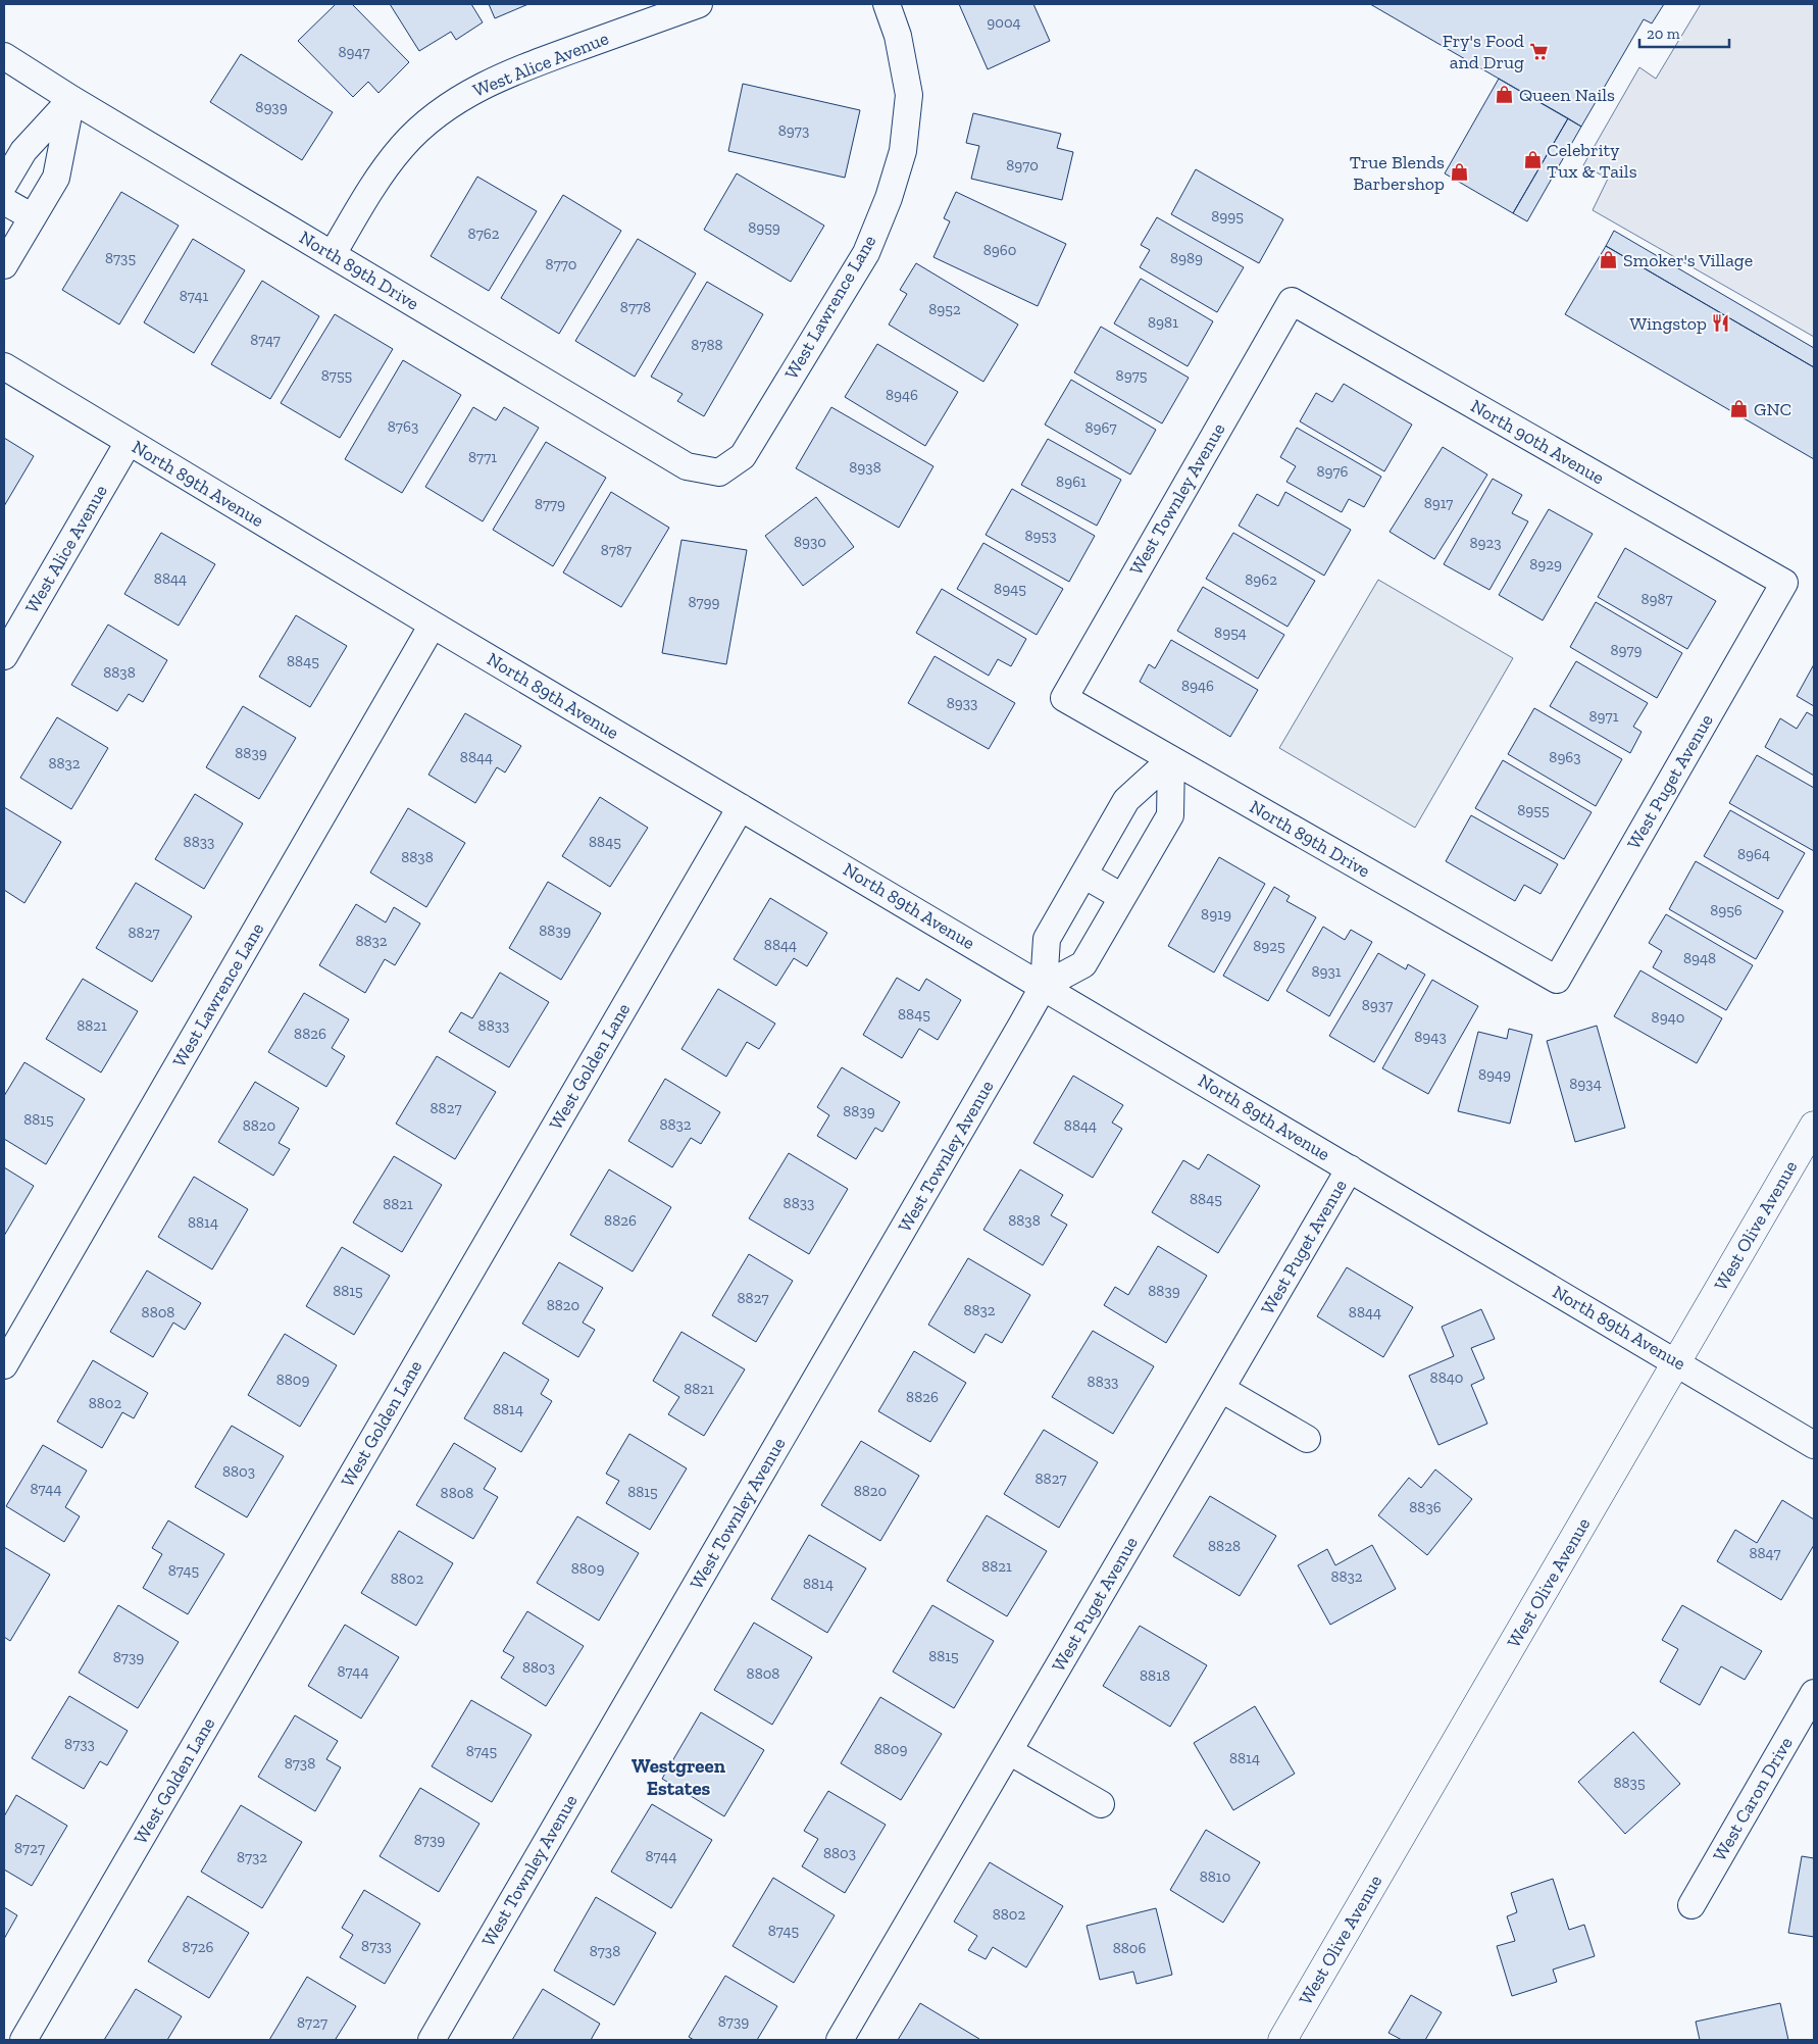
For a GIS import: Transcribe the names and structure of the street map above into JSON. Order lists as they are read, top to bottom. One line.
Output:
{"streets":{"main road":["West Olive Avenue"],"street":["West Alice Avenue","North 89th Drive","West Lawrence Lane","North 90th Avenue","North 89th Avenue","West Townley Avenue","West Puget Avenue","West Golden Lane","West Caron Drive"]},"crossings":[["West Alice Avenue","North 89th Drive"],["West Alice Avenue","North 89th Avenue"],["North 89th Drive","West Lawrence Lane"],["North 89th Drive","West Townley Avenue"],["North 89th Drive","West Puget Avenue"],["West Lawrence Lane","North 89th Avenue"],["North 90th Avenue","West Townley Avenue"],["North 90th Avenue","West Puget Avenue"],["North 89th Avenue","West Townley Avenue"],["North 89th Avenue","West Puget Avenue"],["North 89th Avenue","West Golden Lane"],["North 89th Avenue","West Olive Avenue"]],"districts":["Westgreen Estates"],"places":{"supermarket":["Fry's Food and Drug"],"shop":["Queen Nails","Celebrity Tux & Tails","True Blends Barbershop","Smoker's Village","GNC"],"restaurant":["Wingstop"]},"house_numbers":["9004","8947","8939","8973","8970","8995","8959","8762","8960","8735","8989","8770","8741","8778","8952","8981","8747","8788","8755","8975","8946","8763","8967","8771","8938","8976","8961","8917","8779","8953","8930","8923","8787","8929","8844","8962","8945","8987","8799","8954","8979","8845","8838","8946","8933","8971","8839","8844","8963","8832","8955","8833","8845","8964","8838","8956","8919","8839","8827","8832","8844","8925","8948","8931","8937","8845","8940","8821","8833","8826","8943","8949","8934","8827","8839","8815","8832","8820","8844","8845","8833","8821","8826","8838","8814","8815","8839","8827","8820","8832","8808","8844","8840","8809","8833","8821","8826","8802","8814","8803","8827","8744","8820","8815","8808","8836","8828","8847","8821","8809","8745","8832","8802","8814","8815","8739","8803","8744","8808","8818","8733","8809","8745","8814","8738","8835","8739","8727","8803","8744","8732","8810","8802","8745","8733","8726","8806","8738","8739","8727"],"scale_bar":"20 m"}
